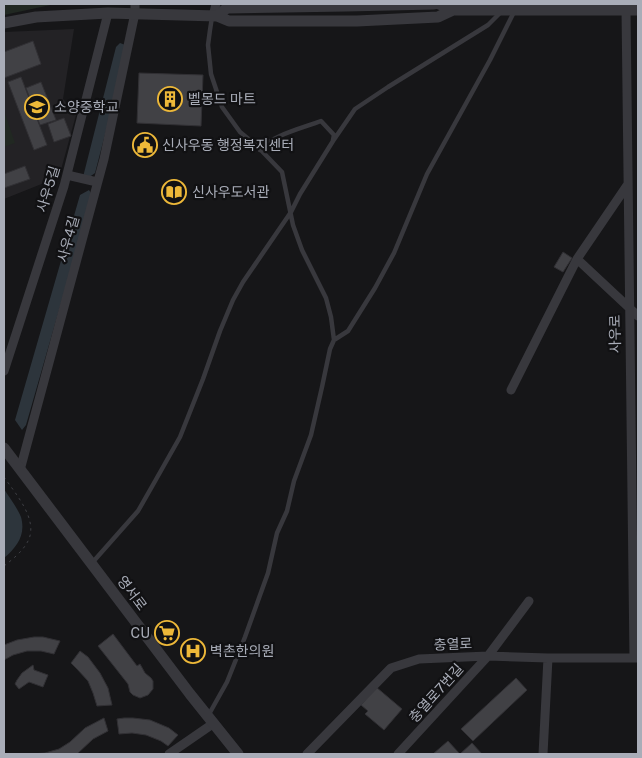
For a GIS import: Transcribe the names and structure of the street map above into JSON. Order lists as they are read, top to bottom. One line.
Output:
{"streets":{"street":["사우5길","사우4길","사우로","영서로","충열로","충열로7번길"]},"crossings":[["사우5길","사우로"],["사우4길","사우로"],["사우4길","영서로"],["사우로","충열로"],["충열로","충열로7번길"]],"places":{"building":["벨몽드 마트"],"school or university":["소양중학교"],"public building":["신사우동 행정복지센터"],"library":["신사우도서관"],"supermarket":["CU"],"hospital":["벽촌한의원"]}}
